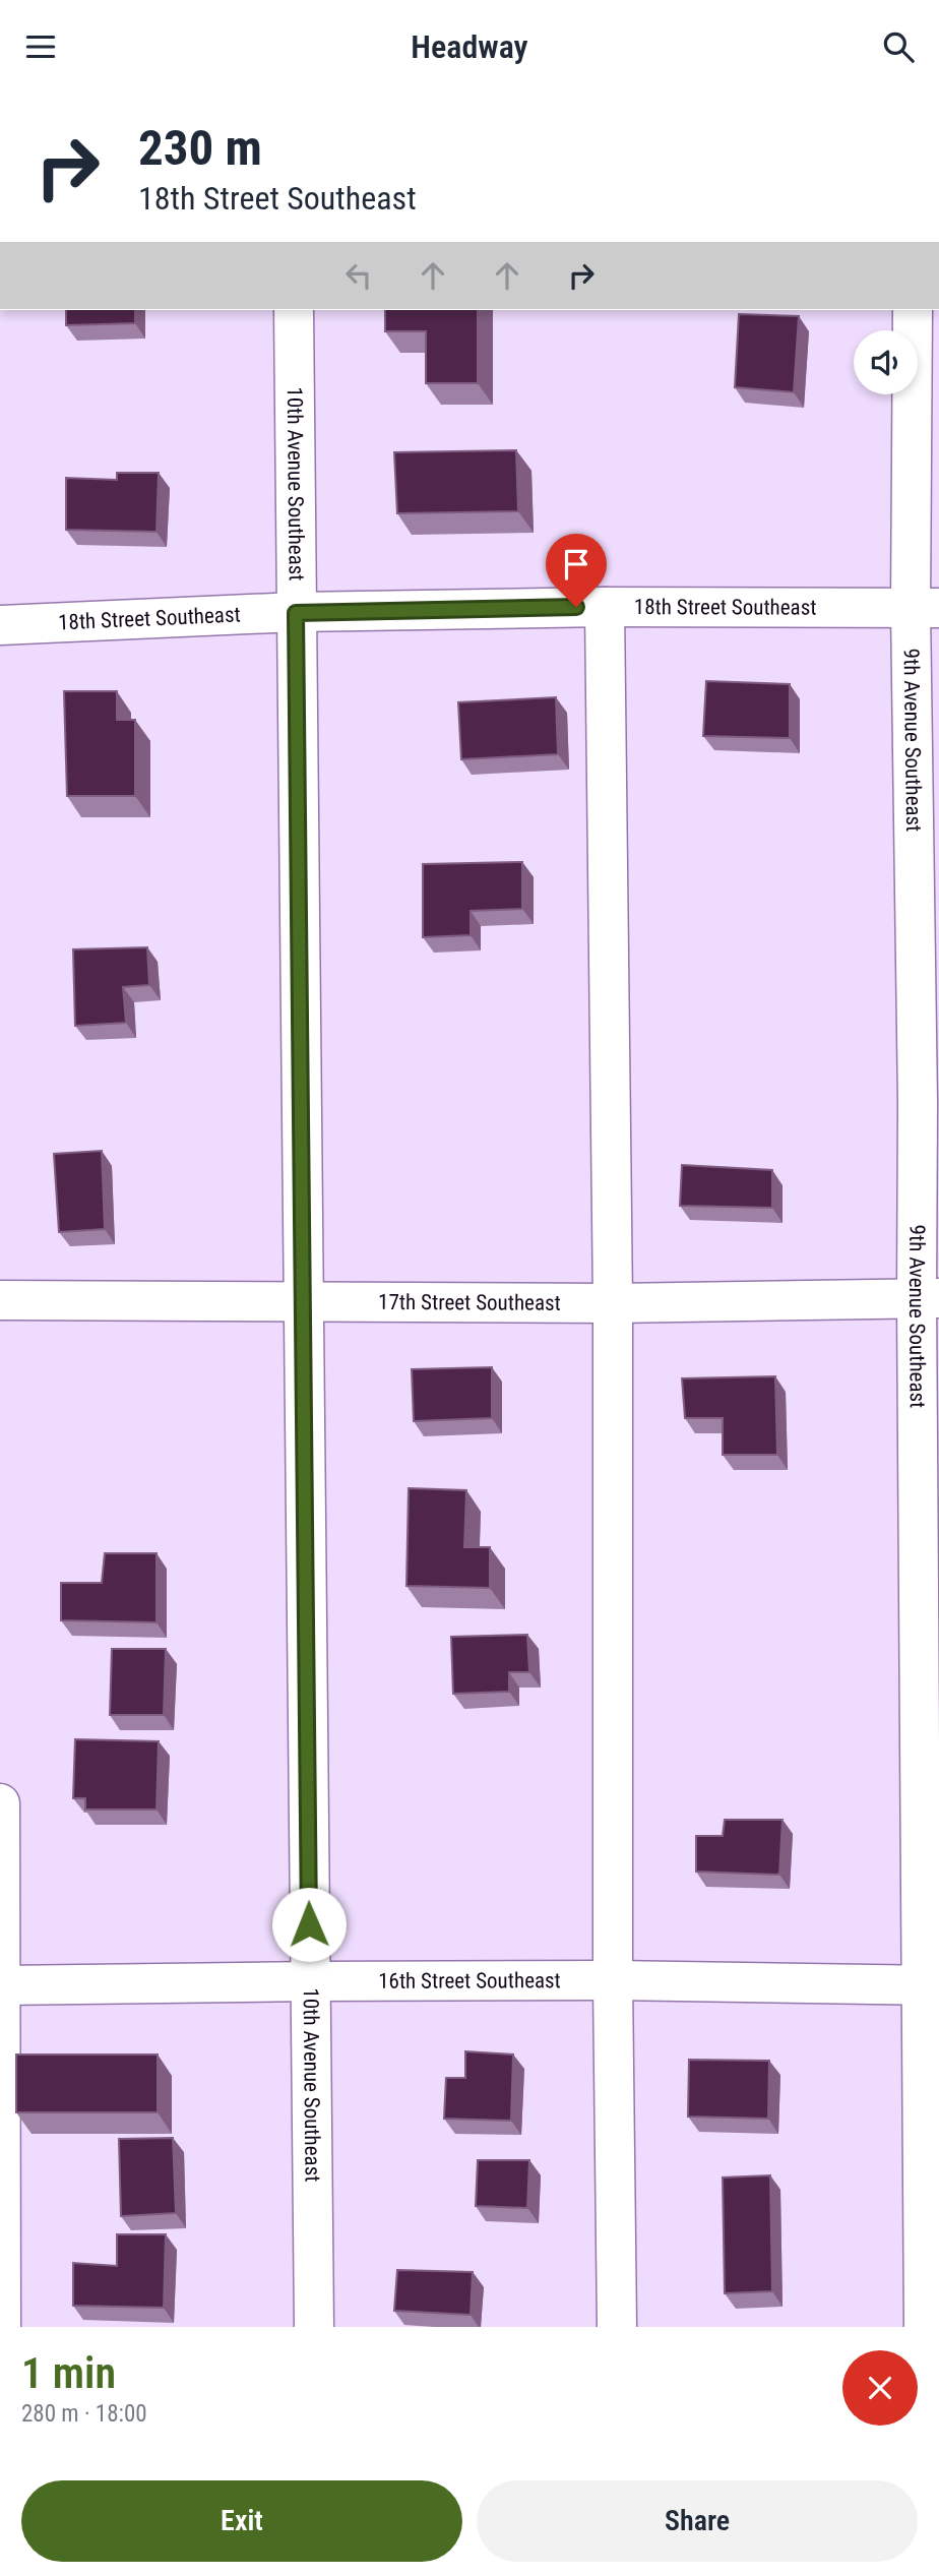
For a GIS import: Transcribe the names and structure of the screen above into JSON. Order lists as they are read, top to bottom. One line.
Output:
{"streets":{"street":["10th Avenue Southeast","18th Street Southeast","9th Avenue Southeast","17th Street Southeast","16th Street Southeast"]},"crossings":[["10th Avenue Southeast","18th Street Southeast"],["10th Avenue Southeast","17th Street Southeast"],["10th Avenue Southeast","16th Street Southeast"],["18th Street Southeast","9th Avenue Southeast"],["9th Avenue Southeast","17th Street Southeast"],["9th Avenue Southeast","16th Street Southeast"]],"page":{"header":"Headway","turn":["230 m","18th Street Southeast"],"heading":["1 min","280 m · 18:00"],"buttons":["Exit","Share"]}}
